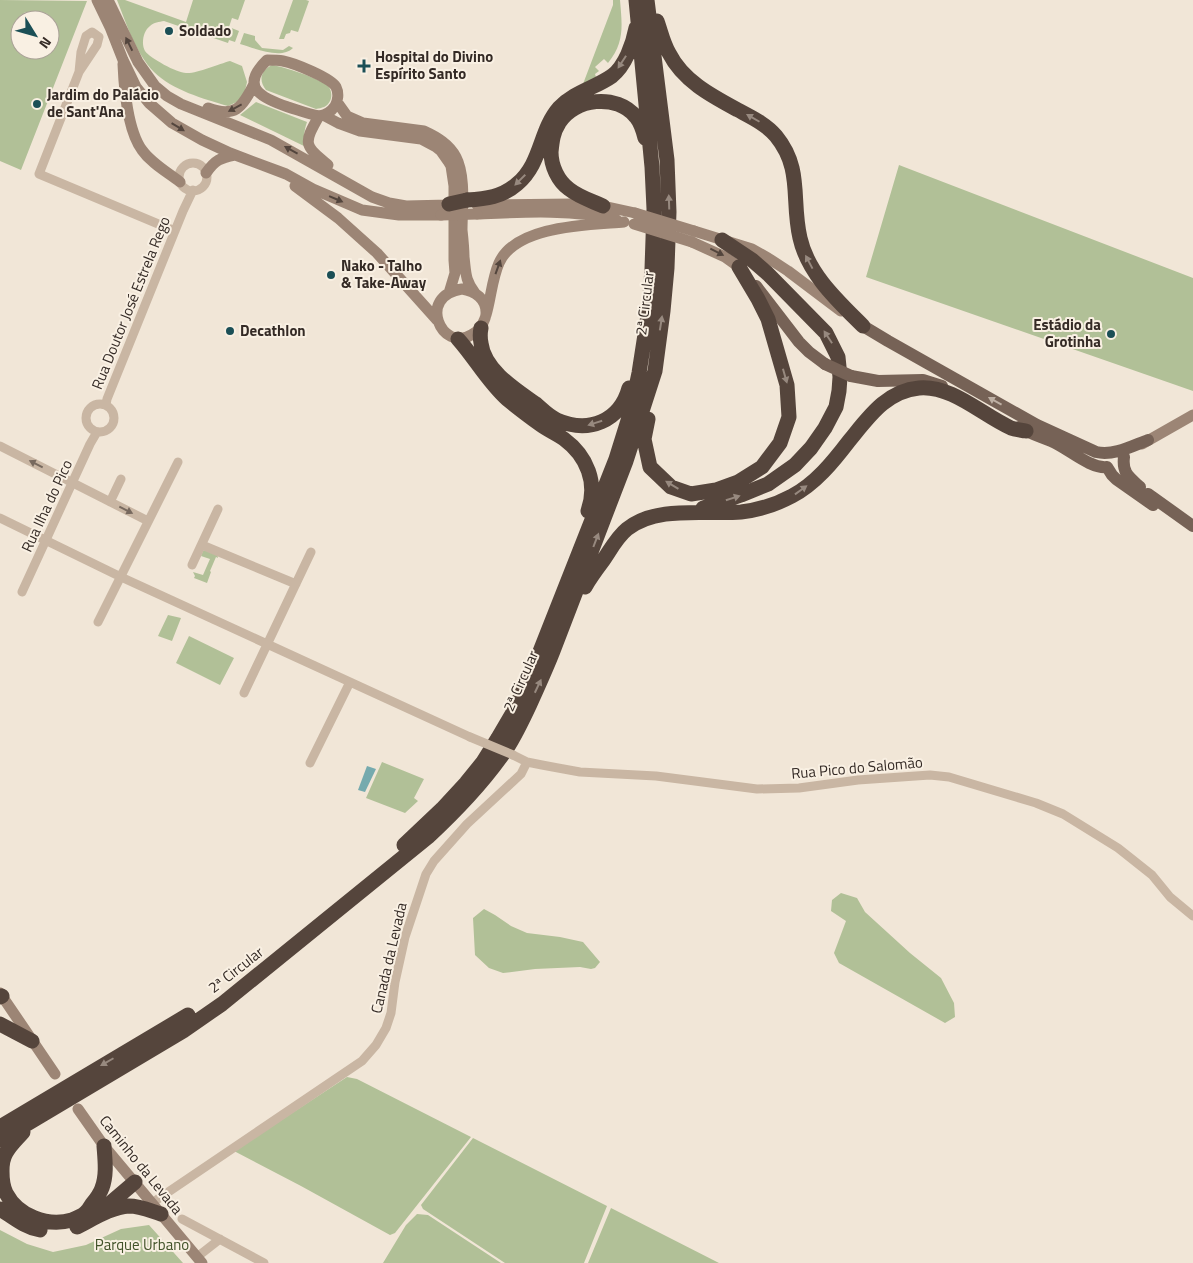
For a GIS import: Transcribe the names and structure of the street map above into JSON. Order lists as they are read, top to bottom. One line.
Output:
{"streets":{"highway":["2ª Circular"],"main road":["Caminho da Levada"],"street":["Rua Doutor José Estrela Rego","Rua Ilha do Pico","Rua Pico do Salomão","Canada da Levada"]},"crossings":[["Rua Doutor José Estrela Rego","Rua Ilha do Pico"],["Rua Ilha do Pico","Rua Pico do Salomão"],["Rua Pico do Salomão","Canada da Levada"],["Canada da Levada","Caminho da Levada"]],"parks":["Parque Urbano"],"places":{"other":["Soldado","Jardim do Palácio de Sant'Ana","Nako - Talho & Take-Away","Decathlon","Estádio da Grotinha"],"health":["Hospital do Divino Espírito Santo"]},"north":"bottom right"}
